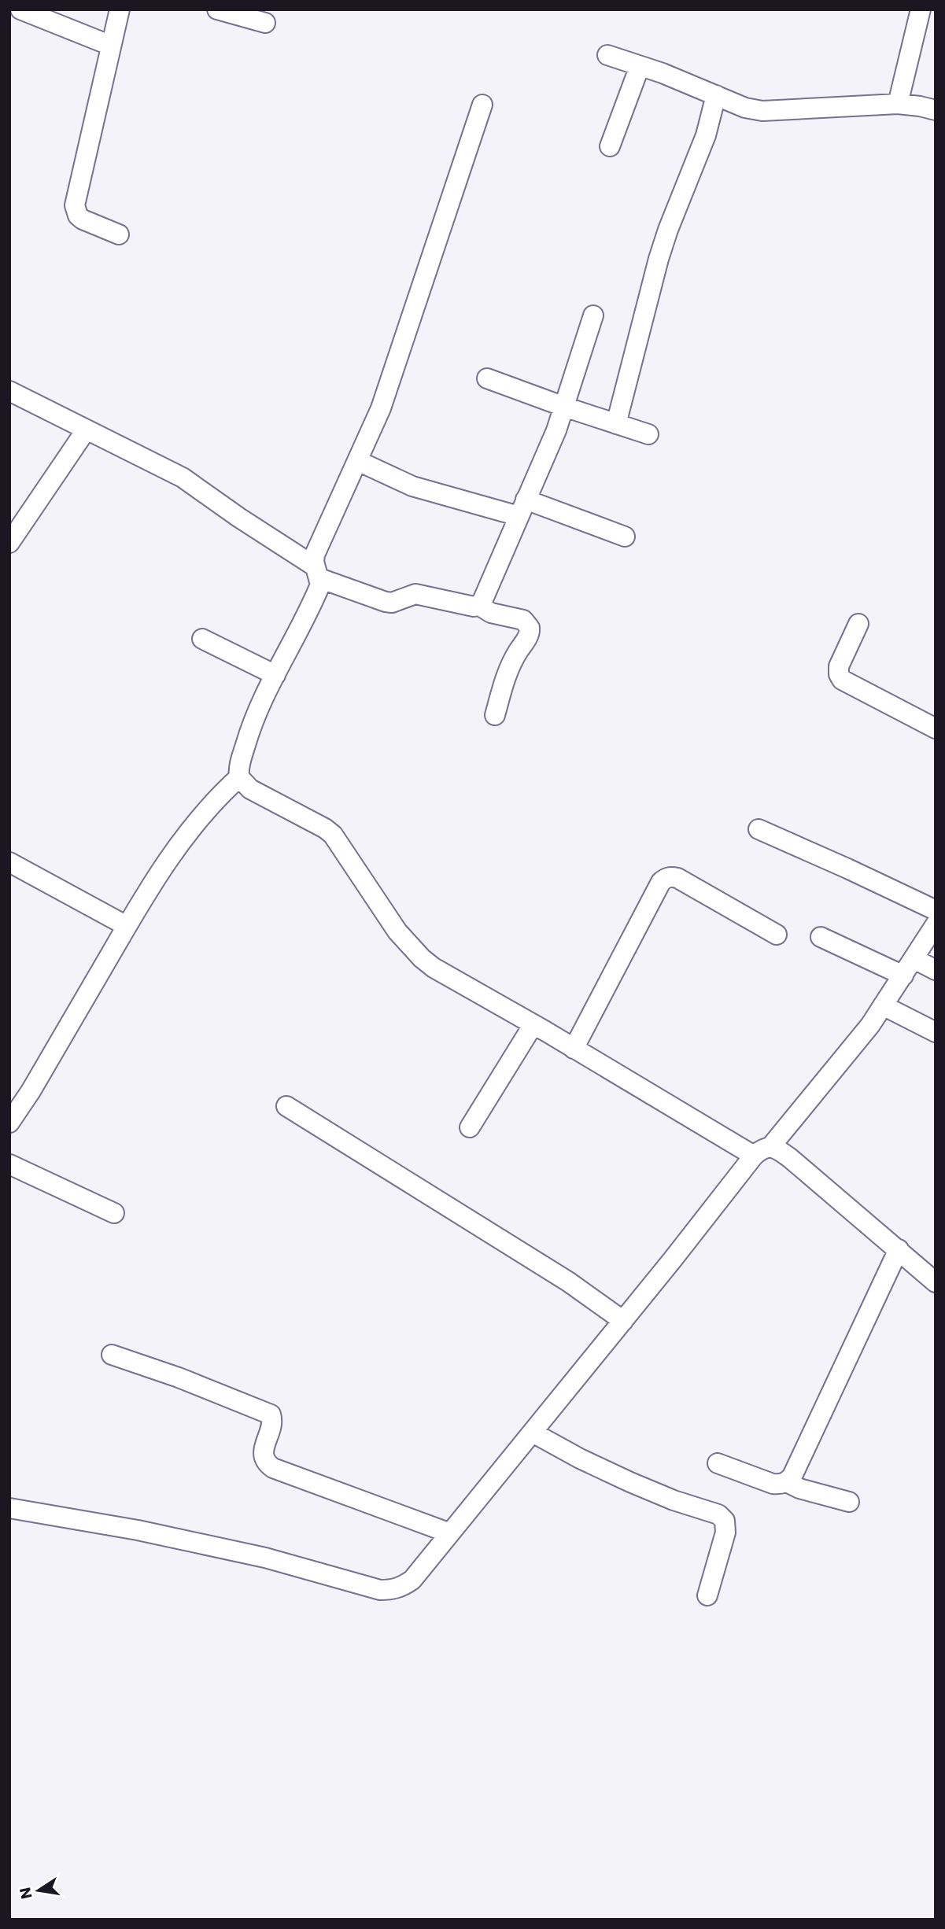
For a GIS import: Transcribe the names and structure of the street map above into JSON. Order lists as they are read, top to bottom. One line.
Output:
{"north":"left"}
